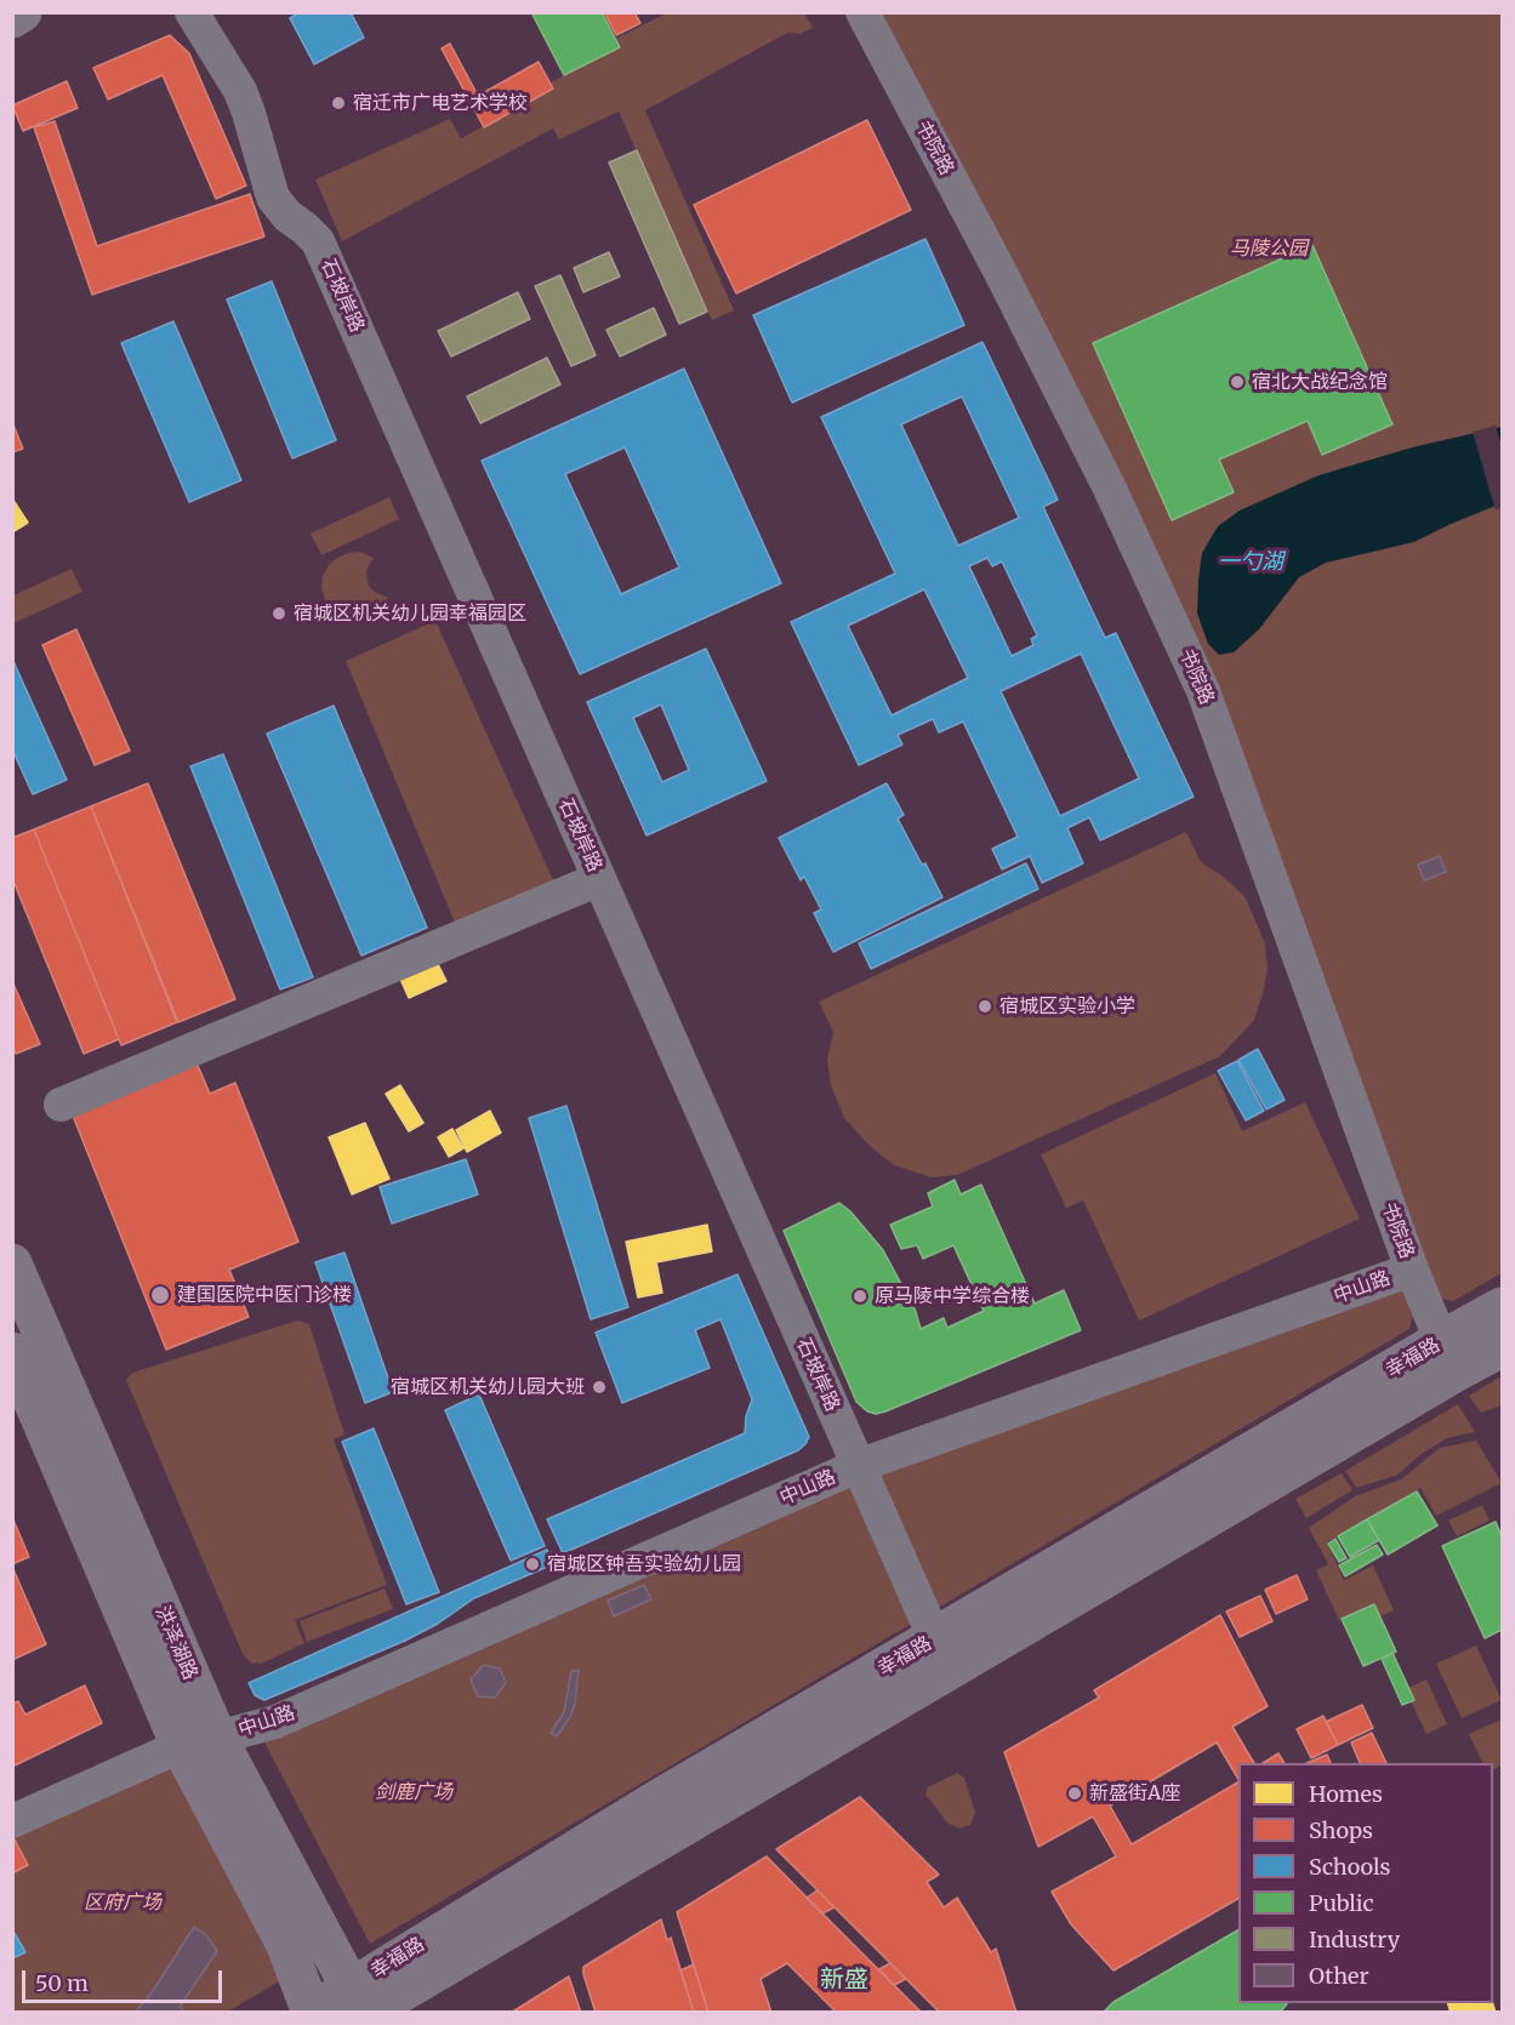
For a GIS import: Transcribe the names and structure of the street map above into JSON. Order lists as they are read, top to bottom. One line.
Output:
{"streets":{"main road":["幸福路","洪泽湖路"],"street":["书院路","石坡岸路","中山路"]},"crossings":[["书院路","中山路"],["书院路","幸福路"],["石坡岸路","中山路"],["石坡岸路","幸福路"],["中山路","洪泽湖路"],["幸福路","洪泽湖路"]],"districts":["新盛"],"water":["一勺湖"],"parks":["马陵公园","剑鹿广场","区府广场"],"places":["宿迁市广电艺术学校","宿北大战纪念馆","宿城区机关幼儿园幸福园区","宿城区实验小学","建国医院中医门诊楼","原马陵中学综合楼","宿城区机关幼儿园大班","宿城区钟吾实验幼儿园","新盛街A座"],"legend":["Homes","Shops","Schools","Public","Industry","Other"],"scale_bar":"50 m"}
